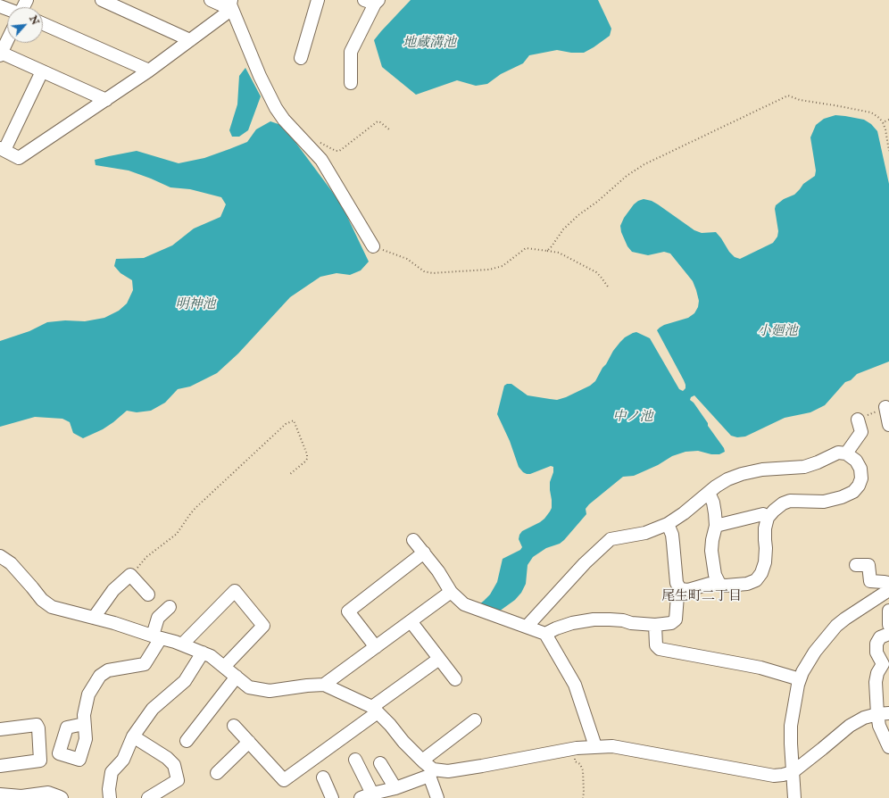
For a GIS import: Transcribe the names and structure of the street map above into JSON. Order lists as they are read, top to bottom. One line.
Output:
{"districts":["尾生町二丁目"],"water":["地蔵溝池","明神池","小廻池","中ノ池"],"north":"top right"}
